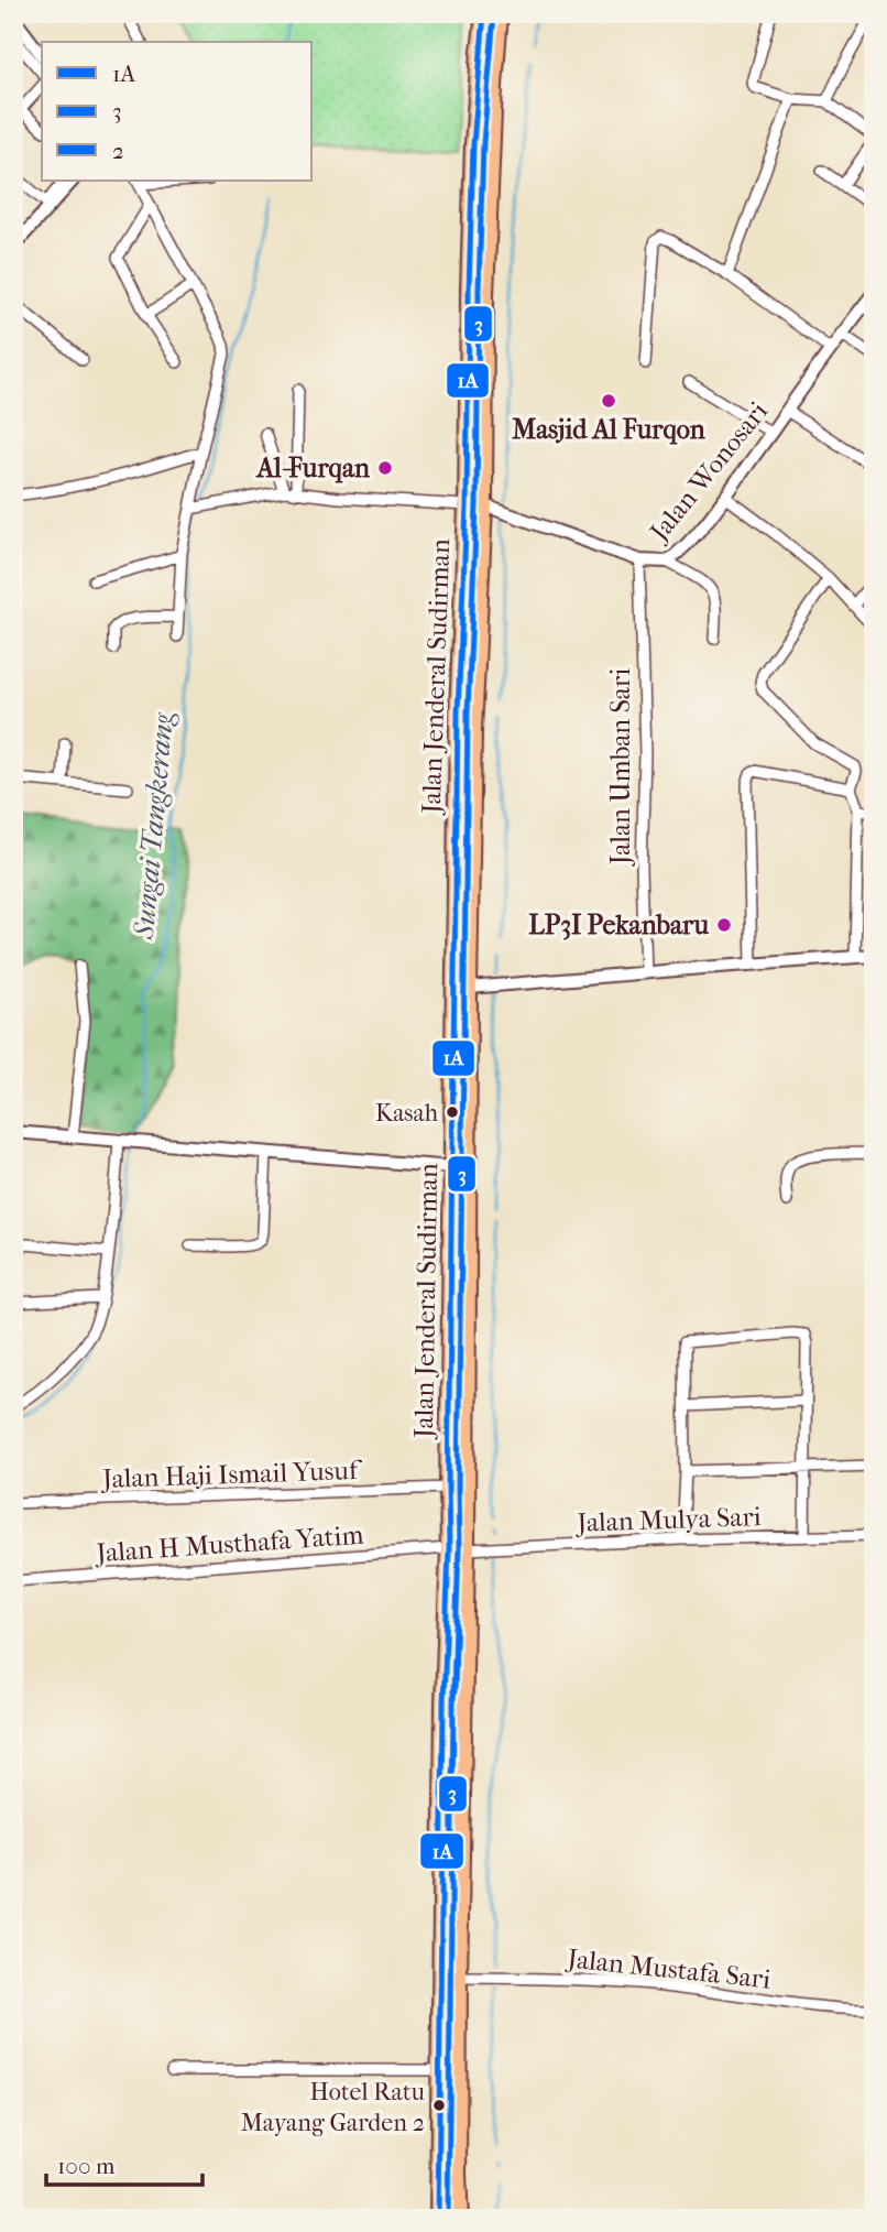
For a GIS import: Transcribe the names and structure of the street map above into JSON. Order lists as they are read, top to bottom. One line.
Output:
{"streets":{"main road":["Jalan Jenderal Sudirman"],"street":["Jalan Wonosari","Jalan Umban Sari","Jalan Haji Ismail Yusuf","Jalan Mulya Sari","Jalan H Musthafa Yatim","Jalan Mustafa Sari"]},"crossings":[["Jalan Wonosari","Jalan Jenderal Sudirman"],["Jalan Wonosari","Jalan Umban Sari"],["Jalan Jenderal Sudirman","Jalan Haji Ismail Yusuf"],["Jalan Jenderal Sudirman","Jalan Mulya Sari"],["Jalan Jenderal Sudirman","Jalan H Musthafa Yatim"],["Jalan Jenderal Sudirman","Jalan Mustafa Sari"]],"water":["Sungai Tangkerang"],"places":["Masjid Al Furqon","Al-Furqan","LP3I Pekanbaru","Kasah","Hotel Ratu Mayang Garden 2"],"lines":["transit line 1A","transit line 3","transit line 2"],"legend":["1A","3","2"],"scale_bar":"100 m"}
